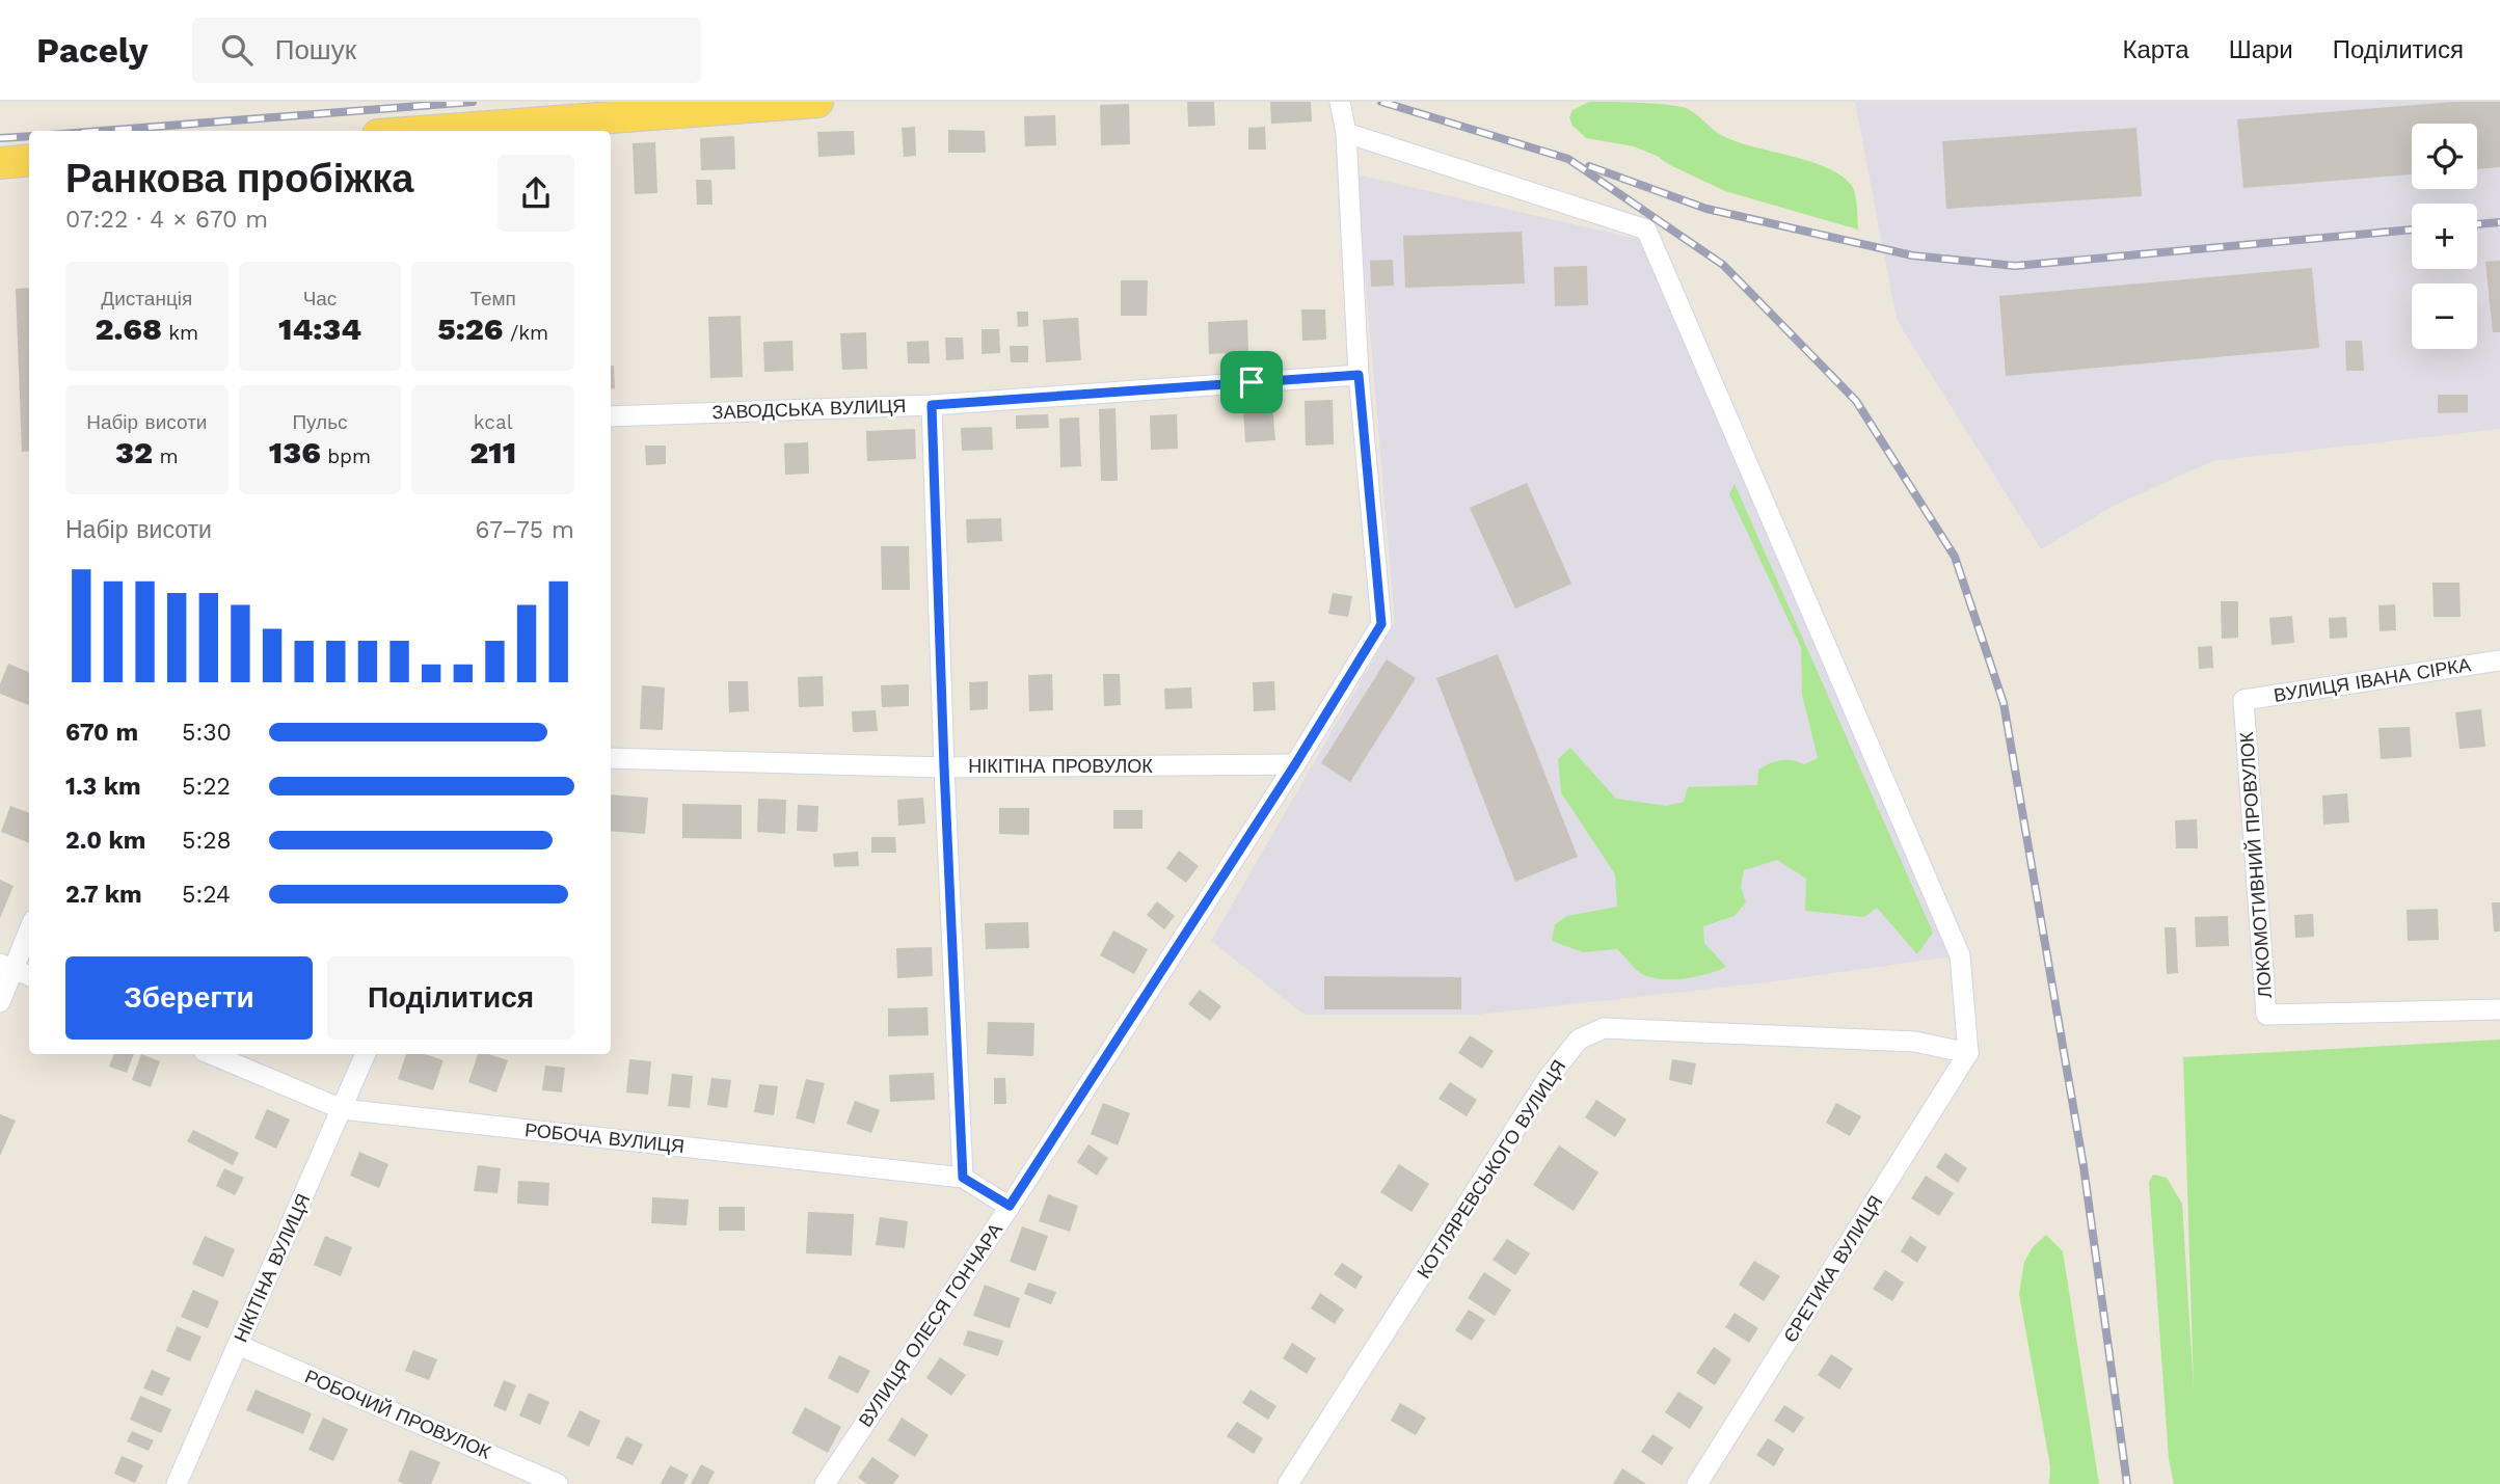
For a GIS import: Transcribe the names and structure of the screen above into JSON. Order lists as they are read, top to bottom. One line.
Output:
{"streets":{"street":["ЗАВОДСЬКА ВУЛИЦЯ","ВУЛИЦЯ ІВАНА СІРКА","НІКІТІНА ПРОВУЛОК","ЛОКОМОТИВНИЙ ПРОВУЛОК","РОБОЧА ВУЛИЦЯ","КОТЛЯРЕВСЬКОГО ВУЛИЦЯ","НІКІТІНА ВУЛИЦЯ","ЄРЕТИКА ВУЛИЦЯ","ВУЛИЦЯ ОЛЕСЯ ГОНЧАРА","РОБОЧИЙ ПРОВУЛОК"]},"crossings":[["ЗАВОДСЬКА ВУЛИЦЯ","ВУЛИЦЯ ОЛЕСЯ ГОНЧАРА"],["ВУЛИЦЯ ІВАНА СІРКА","ЛОКОМОТИВНИЙ ПРОВУЛОК"],["НІКІТІНА ПРОВУЛОК","ВУЛИЦЯ ОЛЕСЯ ГОНЧАРА"],["РОБОЧА ВУЛИЦЯ","НІКІТІНА ВУЛИЦЯ"],["РОБОЧА ВУЛИЦЯ","ВУЛИЦЯ ОЛЕСЯ ГОНЧАРА"],["КОТЛЯРЕВСЬКОГО ВУЛИЦЯ","ЄРЕТИКА ВУЛИЦЯ"],["НІКІТІНА ВУЛИЦЯ","РОБОЧИЙ ПРОВУЛОК"]],"page":{"header":"Pacely","search":"Пошук","nav":["Карта","Шари","Поділитися"],"map_buttons":["+","−"],"heading":["Ранкова пробіжка","07:22 · 4 × 670 m"],"stats":[["Дистанція","2.68 km"],["Час","14:34"],["Темп","5:26 /km"],["Набір висоти","32 m"],["Пульс","136 bpm"],["kcal","211"]],"chart":["Набір висоти","67–75 m"],"list":[{"name":"670 m","note":"5:30"},{"name":"1.3 km","note":"5:22"},{"name":"2.0 km","note":"5:28"},{"name":"2.7 km","note":"5:24"}],"buttons":["Зберегти","Поділитися"]}}
